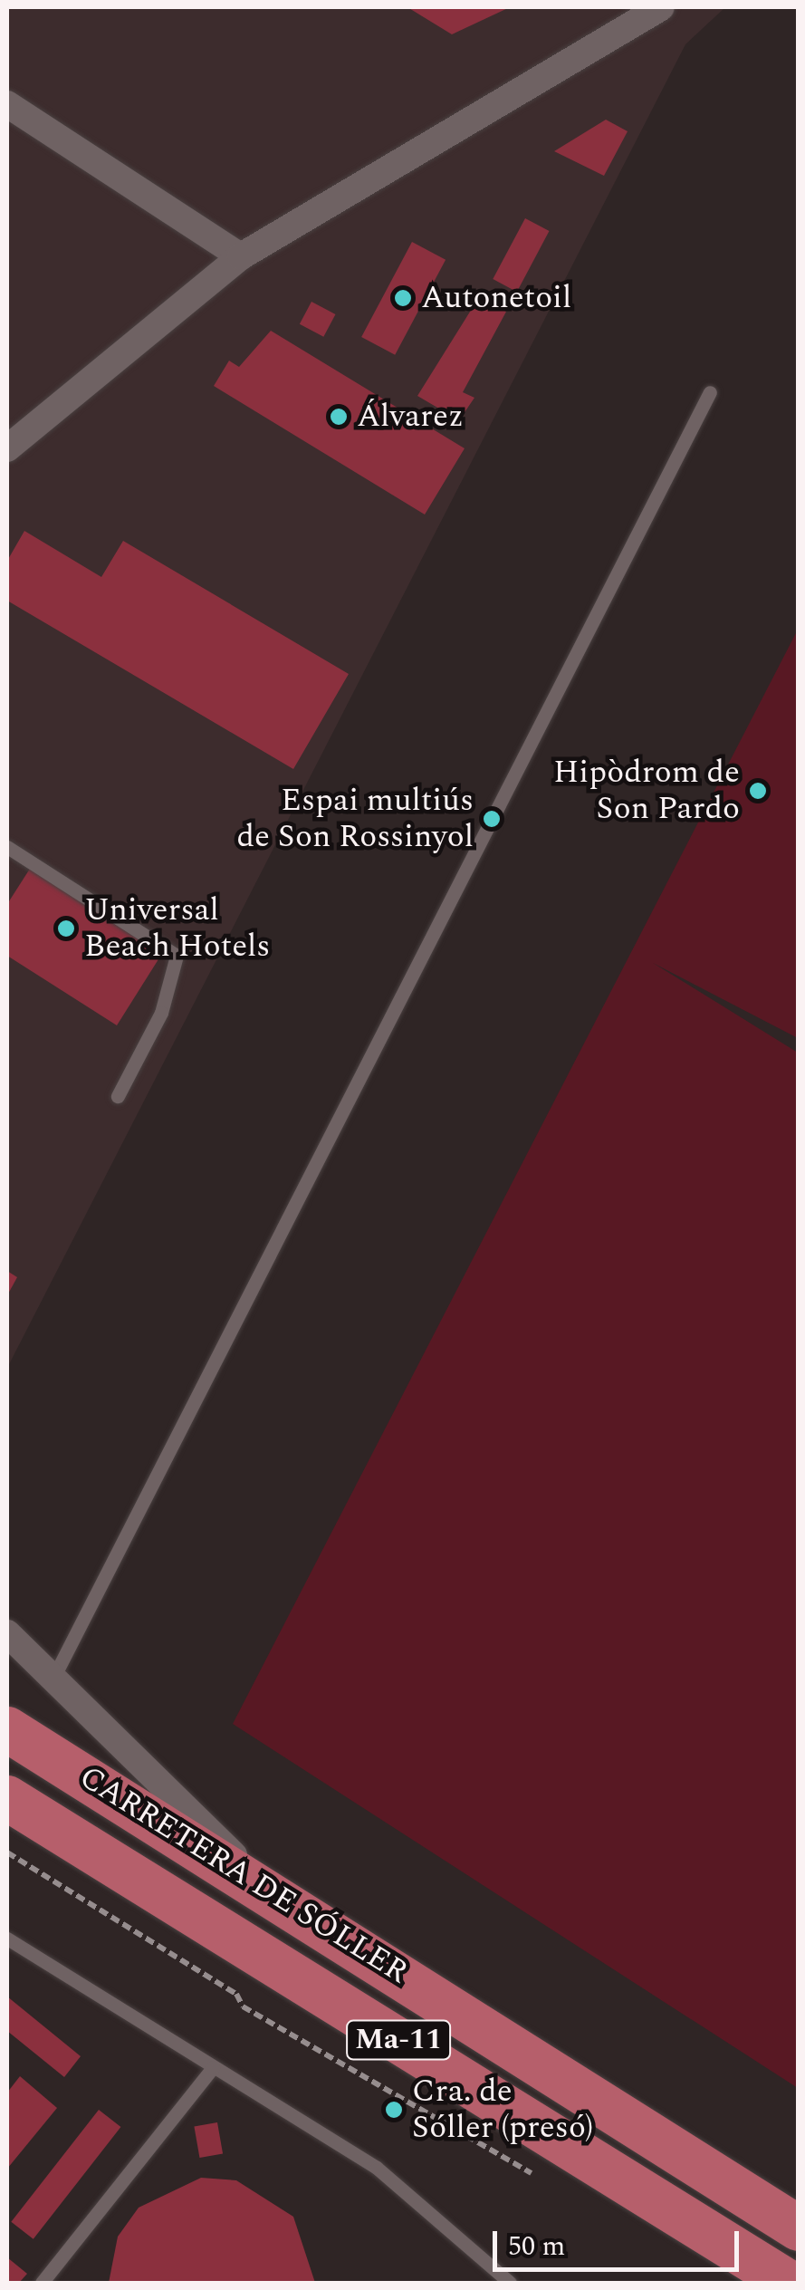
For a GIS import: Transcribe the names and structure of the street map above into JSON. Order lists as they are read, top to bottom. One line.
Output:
{"streets":{"main road":["CARRETERA DE SÓLLER","Ma-11"]},"places":["Autonetoil","Álvarez","Hipòdrom de Son Pardo","Espai multiús de Son Rossinyol","Universal Beach Hotels","Cra. de Sóller (presó)"],"scale_bar":"50 m"}
